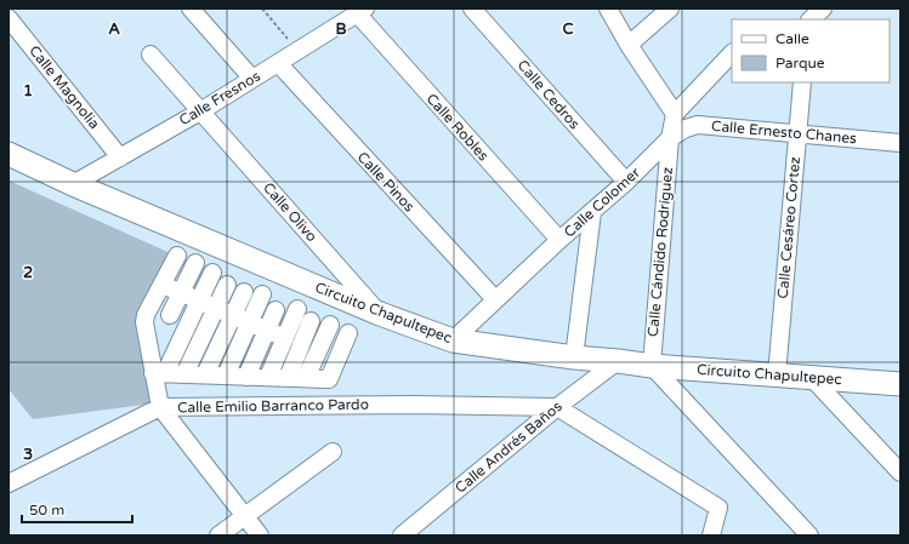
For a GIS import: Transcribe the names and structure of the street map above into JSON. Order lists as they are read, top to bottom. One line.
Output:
{"streets":{"street":["Calle Magnolia","Calle Cedros","Calle Fresnos","Calle Robles","Calle Ernesto Chanes","Calle Pinos","Calle Colomer","Calle Olivo","Calle Cesáreo Cortez","Calle Cándido Rodríguez","Circuito Chapultepec","Calle Emilio Barranco Pardo","Calle Andrés Baños"]},"crossings":[["Calle Magnolia","Calle Fresnos"],["Calle Cedros","Calle Colomer"],["Calle Fresnos","Calle Robles"],["Calle Fresnos","Calle Pinos"],["Calle Fresnos","Calle Olivo"],["Calle Fresnos","Circuito Chapultepec"],["Calle Robles","Calle Colomer"],["Calle Ernesto Chanes","Calle Colomer"],["Calle Ernesto Chanes","Calle Cesáreo Cortez"],["Calle Ernesto Chanes","Calle Cándido Rodríguez"],["Calle Pinos","Calle Colomer"],["Calle Colomer","Calle Cándido Rodríguez"],["Calle Colomer","Circuito Chapultepec"],["Calle Olivo","Circuito Chapultepec"],["Calle Cesáreo Cortez","Circuito Chapultepec"],["Calle Cándido Rodríguez","Circuito Chapultepec"],["Circuito Chapultepec","Calle Andrés Baños"],["Calle Emilio Barranco Pardo","Calle Andrés Baños"]],"legend":["Calle","Parque"],"scale_bar":"50 m","grid":{"columns":["A","B","C"],"rows":["1","2","3"]}}
